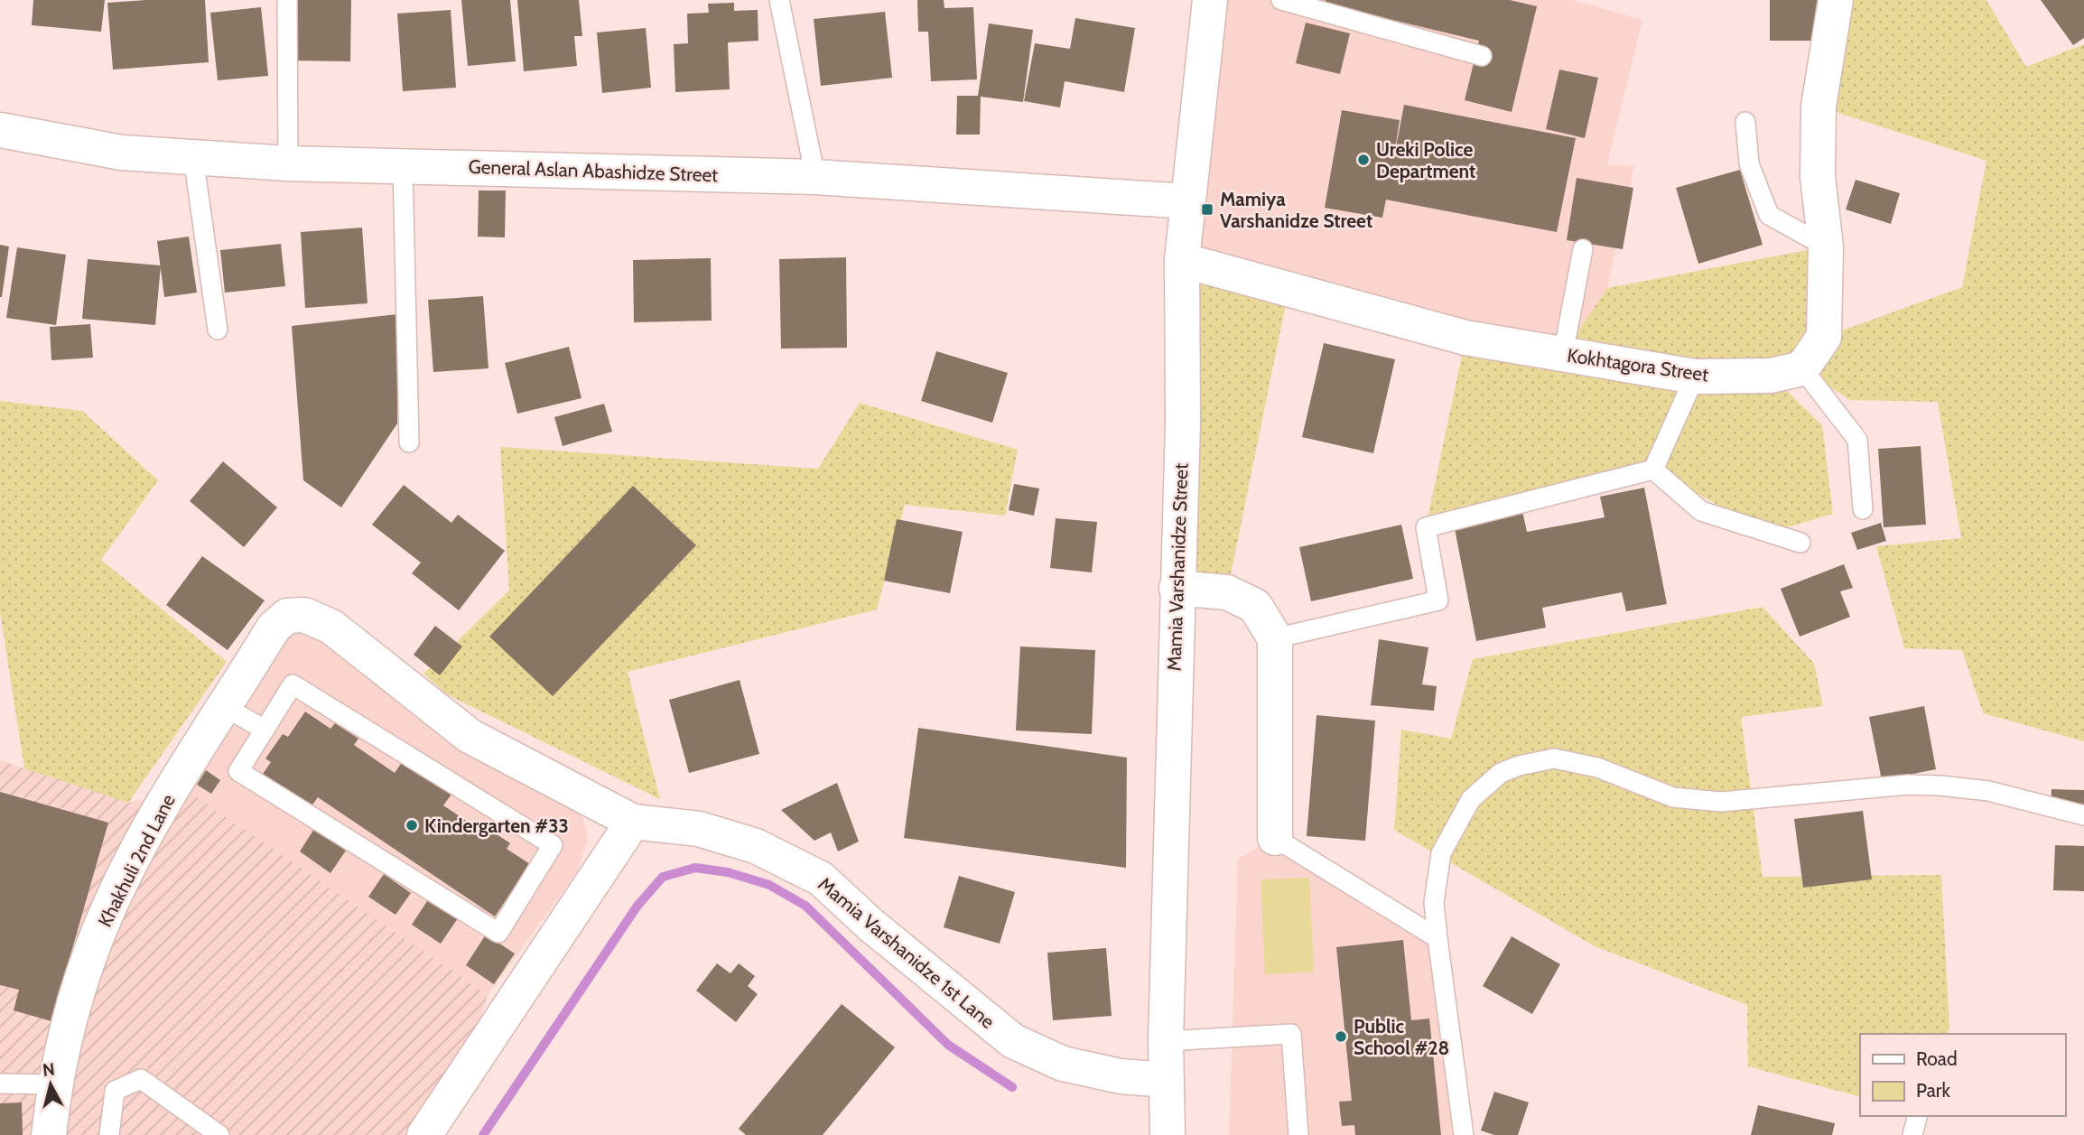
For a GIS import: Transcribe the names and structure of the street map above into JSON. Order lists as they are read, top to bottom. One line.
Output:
{"streets":{"street":["General Aslan Abashidze Street","Kokhtagora Street","Mamia Varshanidze Street","Khakhuli 2nd Lane","Mamia Varshanidze 1st Lane"]},"crossings":[["General Aslan Abashidze Street","Mamia Varshanidze Street"],["Kokhtagora Street","Mamia Varshanidze Street"],["Mamia Varshanidze Street","Mamia Varshanidze 1st Lane"],["Khakhuli 2nd Lane","Mamia Varshanidze 1st Lane"]],"places":{"other":["Ureki Police Department","Kindergarten #33","Public School #28"],"transit":["Mamiya Varshanidze Street"]},"legend":["Road","Park"],"north":"top"}
